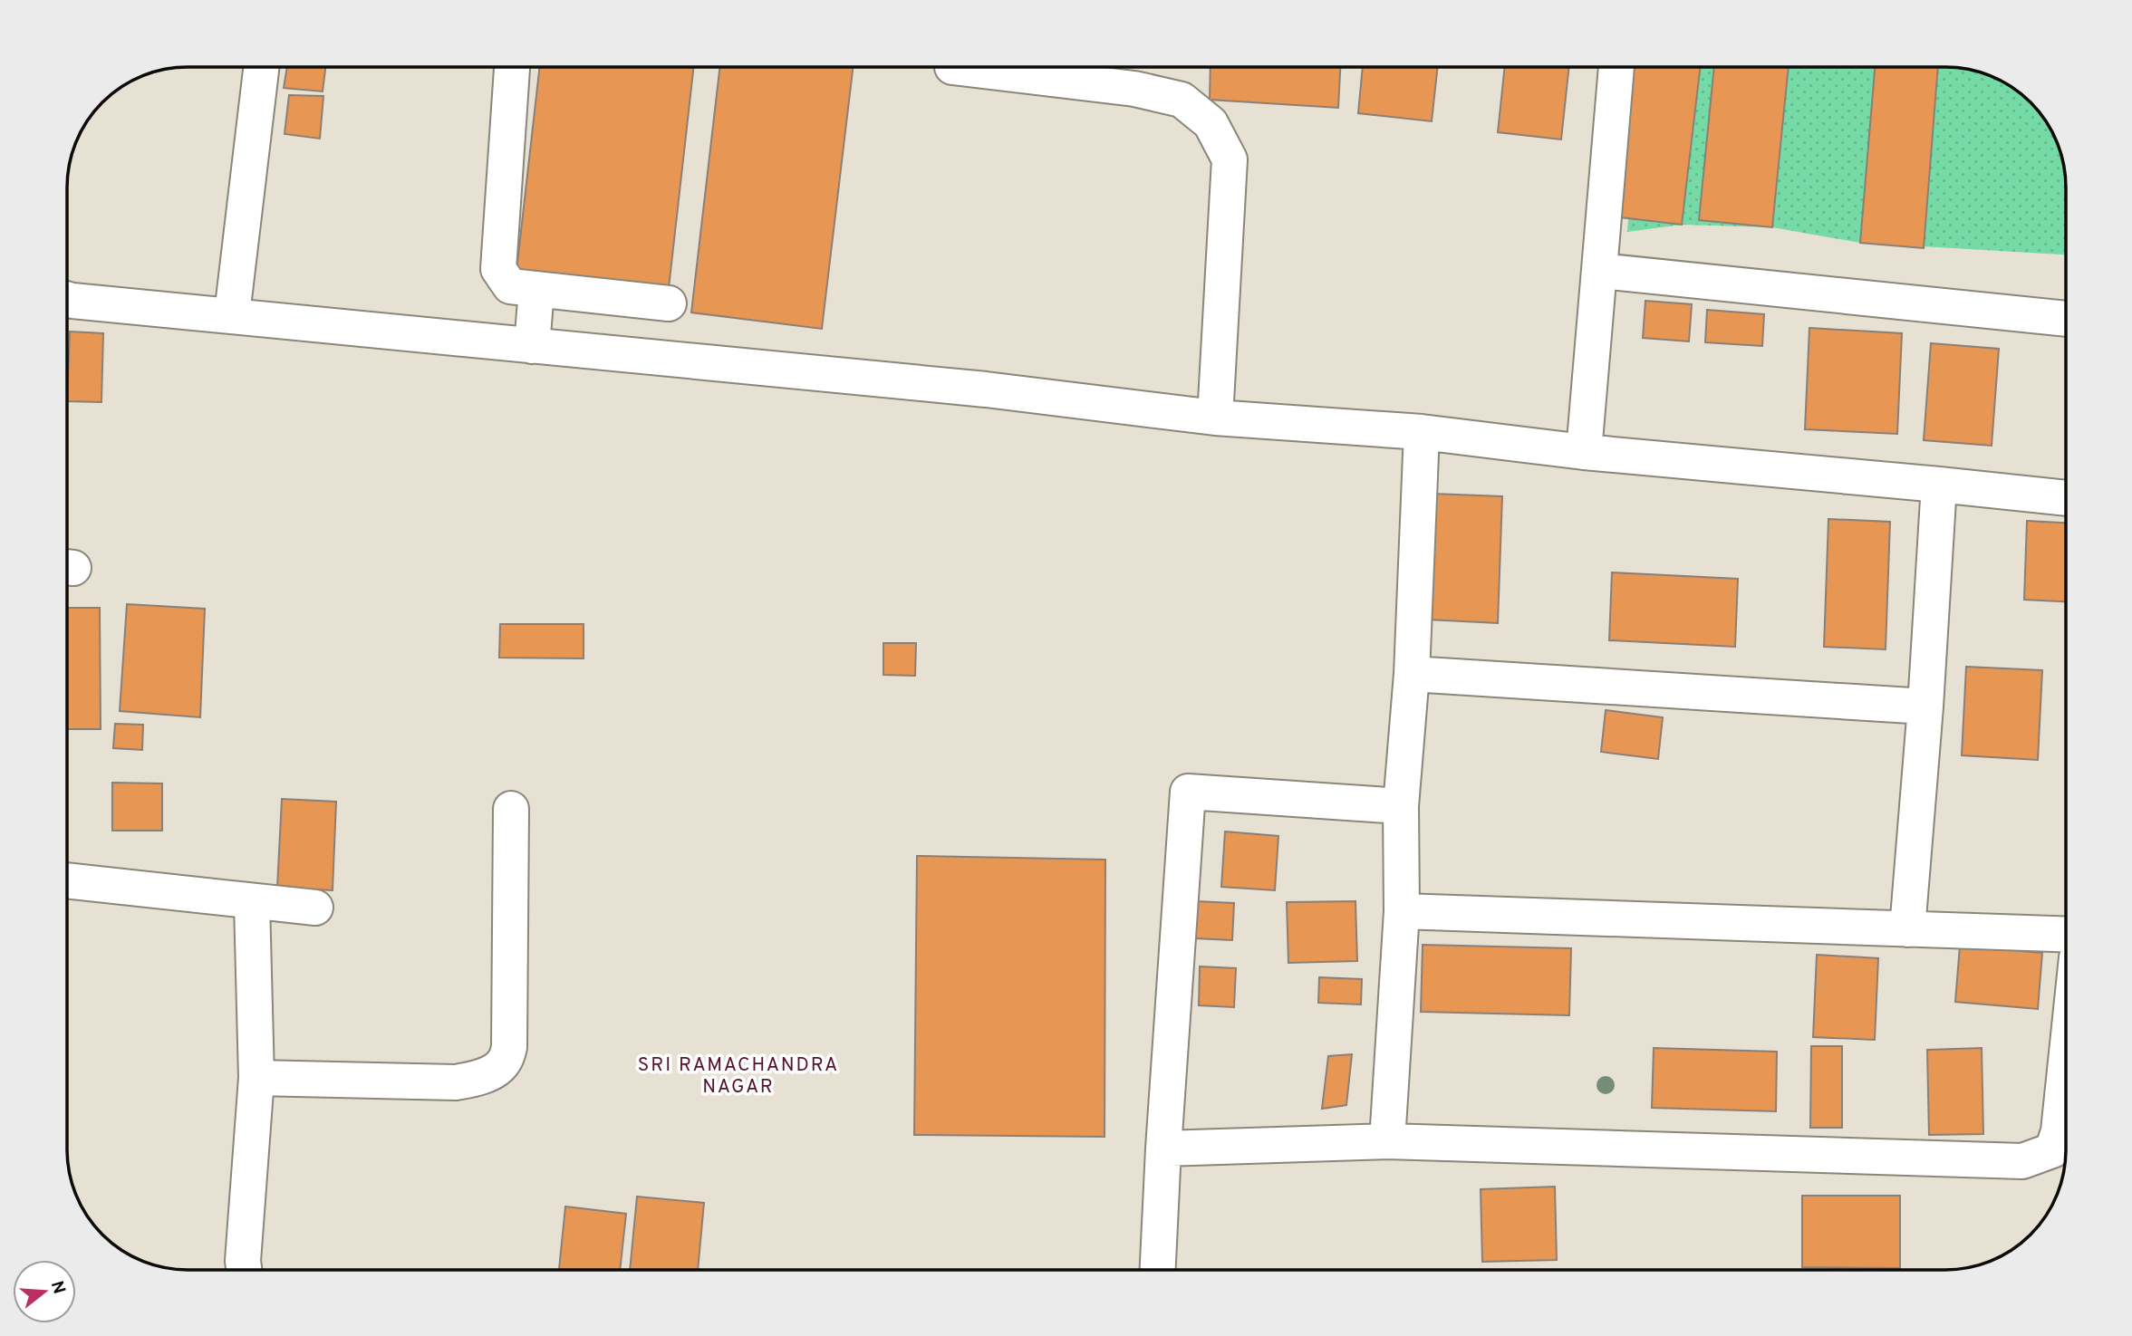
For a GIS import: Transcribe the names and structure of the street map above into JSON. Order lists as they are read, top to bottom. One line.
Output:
{"districts":["SRI RAMACHANDRA NAGAR"],"north":"right"}
